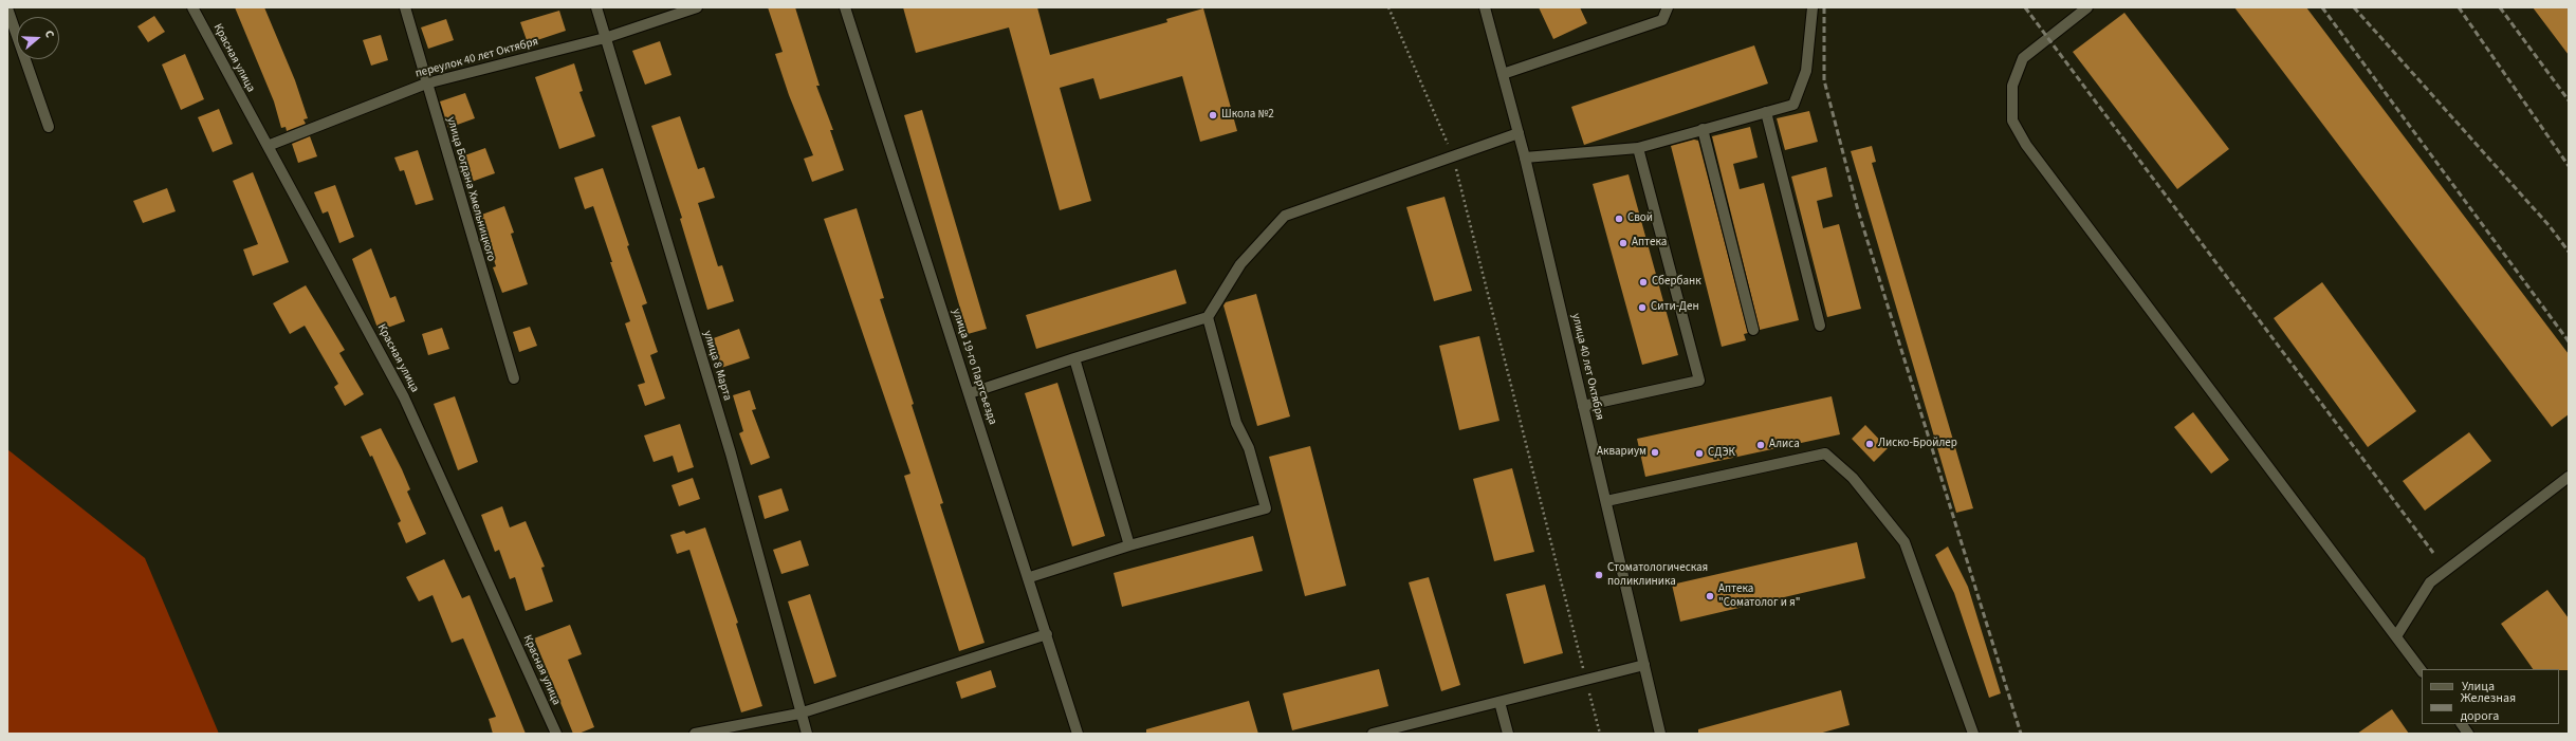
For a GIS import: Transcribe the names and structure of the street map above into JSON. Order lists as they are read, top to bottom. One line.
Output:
{"streets":{"street":["Красная улица","переулок 40 лет Октября","улица Богдана Хмельницкого","улица 8 Марта","улица 19-го Партсъезда","улица 40 лет Октября"]},"crossings":[["Красная улица","переулок 40 лет Октября"],["переулок 40 лет Октября","улица Богдана Хмельницкого"],["переулок 40 лет Октября","улица 8 Марта"]],"places":["Школа №2","Свой","Аптека","Сбербанк","Сити-Ден","Лиско-Бройлер","Алиса","Аквариум","СДЭК","Стоматологическая поликлиника","Аптека \"Соматолог и я\""],"legend":["Улица","Железная дорога"],"north":"right"}
